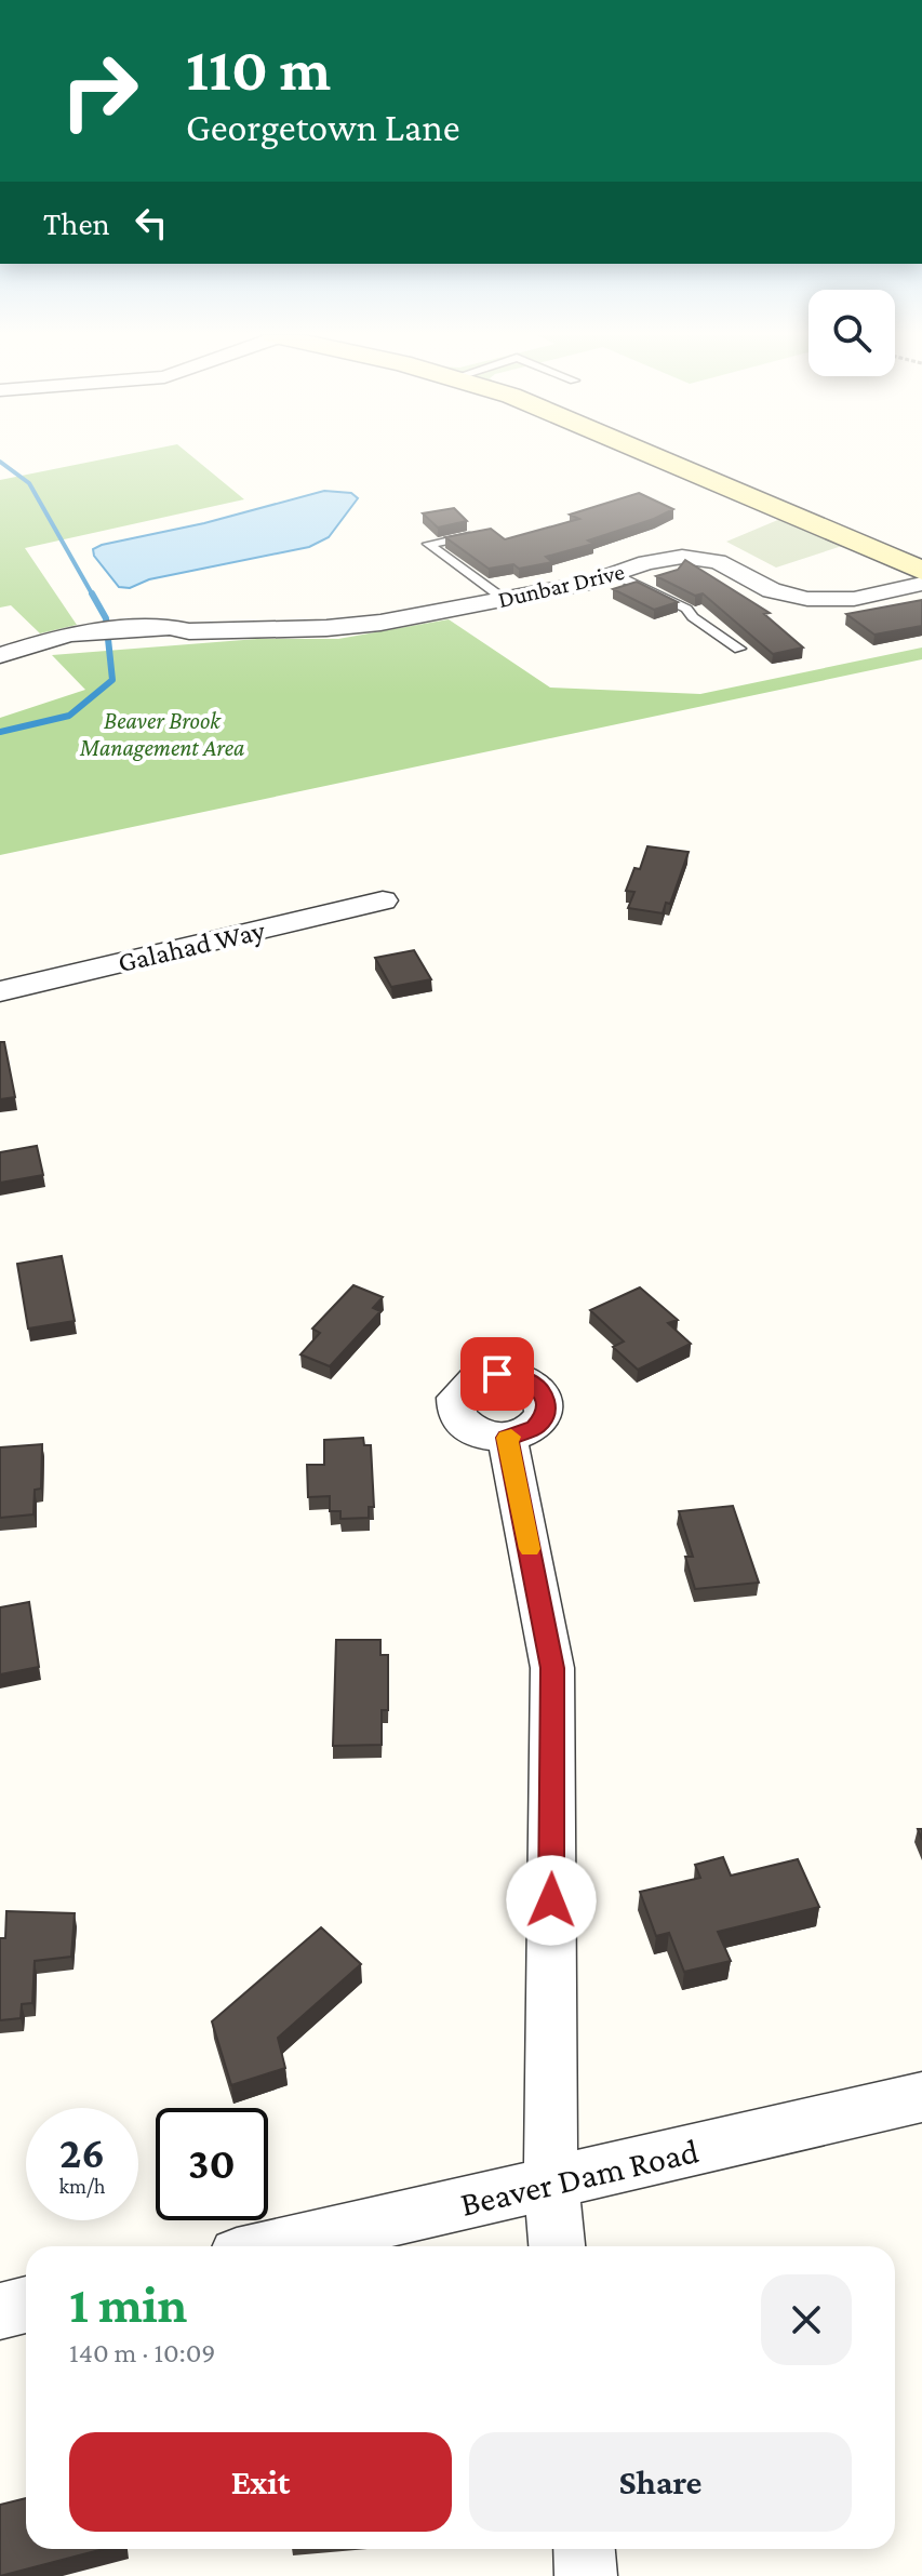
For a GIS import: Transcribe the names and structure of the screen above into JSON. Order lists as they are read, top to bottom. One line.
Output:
{"streets":{"street":["Dunbar Drive","Galahad Way","Beaver Dam Road"]},"parks":["Beaver Brook Management Area"],"page":{"turn":["110 m","Georgetown Lane"],"then":"Then","speed":"26 km/h","limit":"30","heading":["1 min","140 m · 10:09"],"buttons":["Exit","Share"]}}
